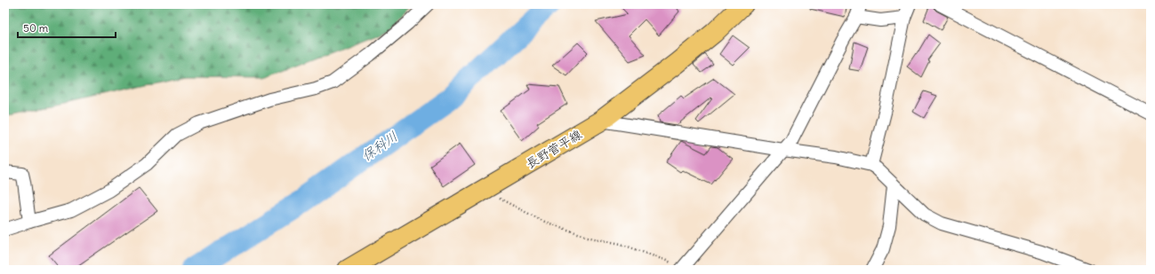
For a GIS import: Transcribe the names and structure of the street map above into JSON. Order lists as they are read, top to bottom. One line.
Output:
{"streets":{"main road":["長野菅平線"]},"water":["保科川"],"scale_bar":"50 m"}
